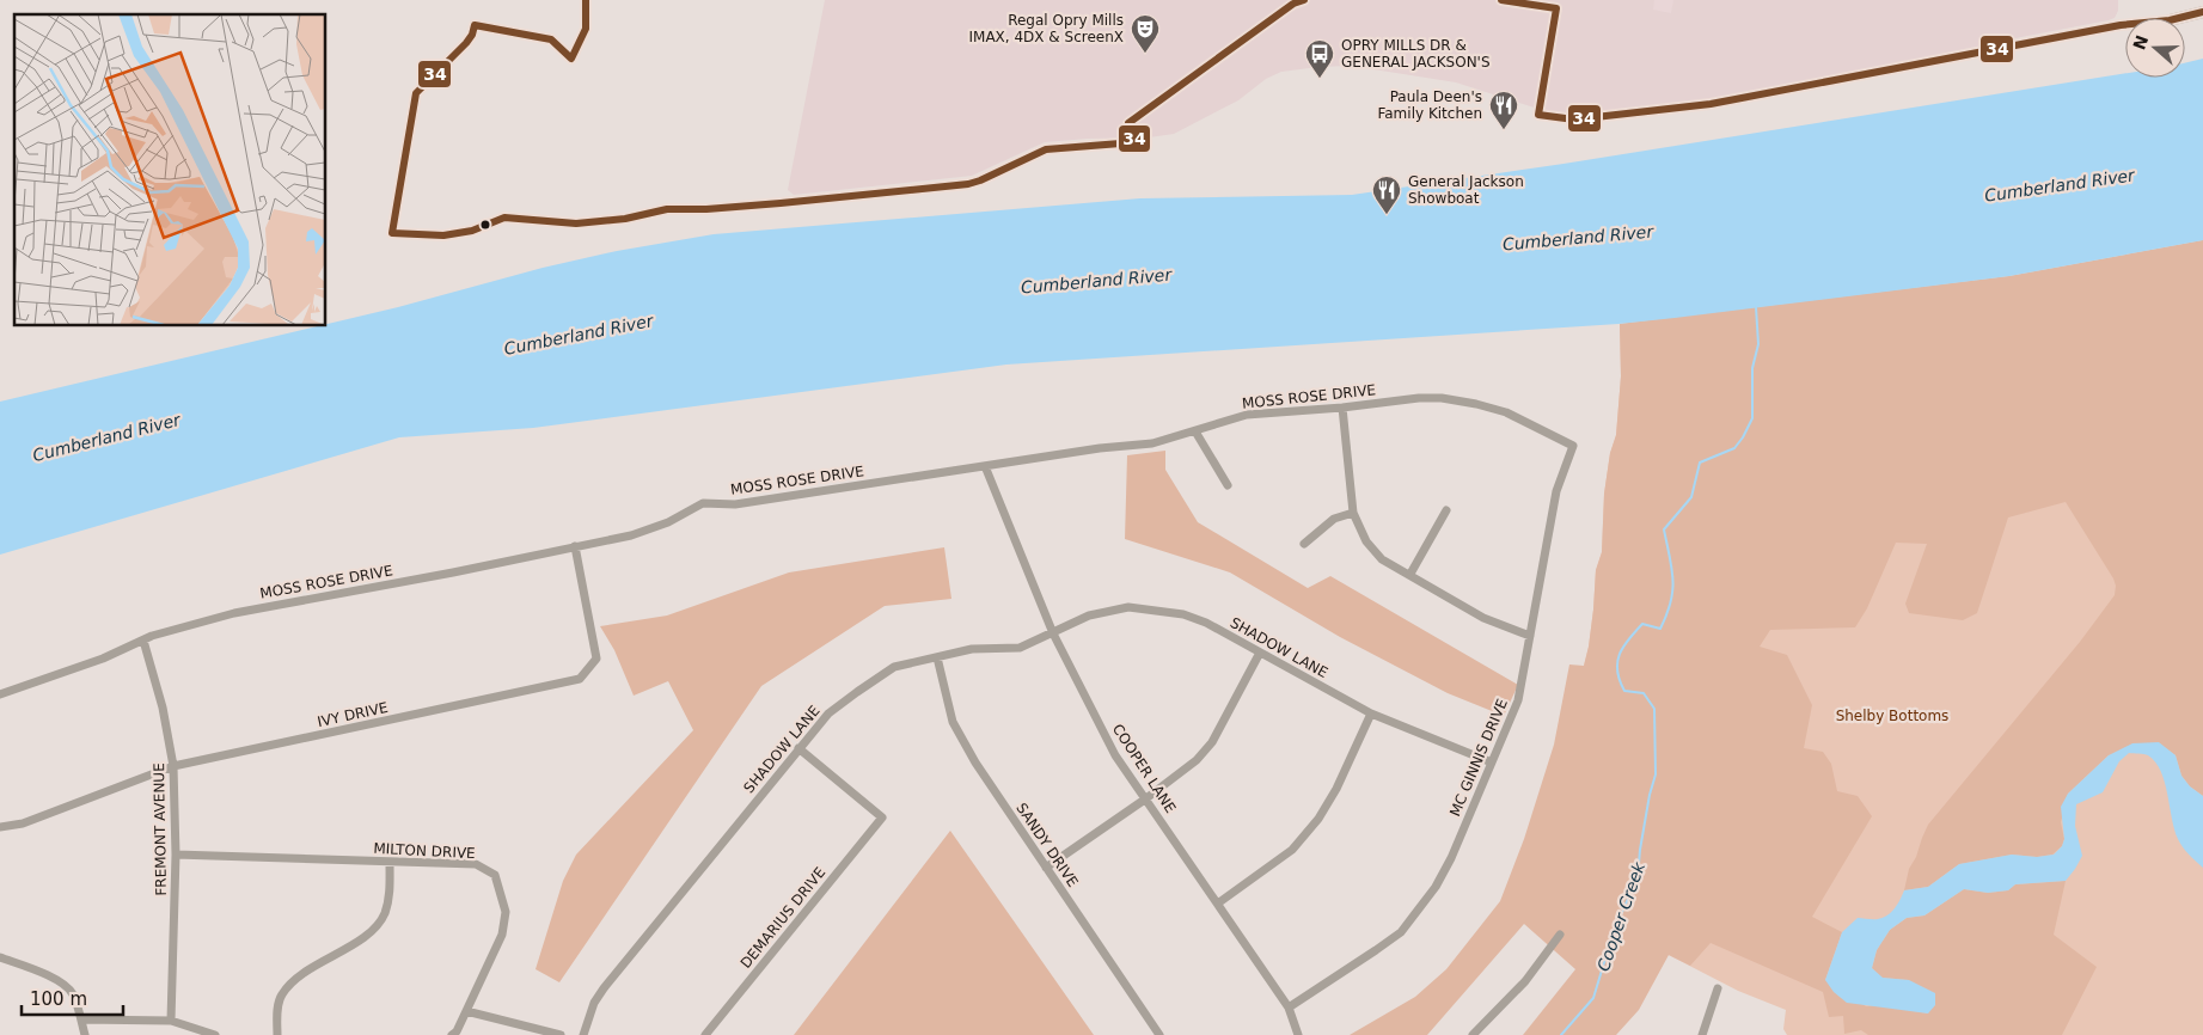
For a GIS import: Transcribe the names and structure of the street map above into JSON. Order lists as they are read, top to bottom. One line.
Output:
{"streets":{"street":["MOSS ROSE DRIVE","SHADOW LANE","IVY DRIVE","MC GINNIS DRIVE","COOPER LANE","FREMONT AVENUE","SANDY DRIVE","MILTON DRIVE","DEMARIUS DRIVE"]},"crossings":[["MOSS ROSE DRIVE","IVY DRIVE"],["MOSS ROSE DRIVE","MC GINNIS DRIVE"],["MOSS ROSE DRIVE","COOPER LANE"],["MOSS ROSE DRIVE","FREMONT AVENUE"],["SHADOW LANE","MC GINNIS DRIVE"],["SHADOW LANE","COOPER LANE"],["SHADOW LANE","SANDY DRIVE"],["SHADOW LANE","DEMARIUS DRIVE"],["IVY DRIVE","FREMONT AVENUE"],["MC GINNIS DRIVE","COOPER LANE"],["FREMONT AVENUE","MILTON DRIVE"]],"water":["Cumberland River","Cooper Creek"],"parks":["Shelby Bottoms"],"places":{"theatre":["Regal Opry Mills IMAX, 4DX & ScreenX"],"bus stop":["OPRY MILLS DR & GENERAL JACKSON'S"],"restaurant":["Paula Deen's Family Kitchen","General Jackson Showboat"]},"lines":["transit line 34"],"scale_bar":"100 m","north":"left"}
